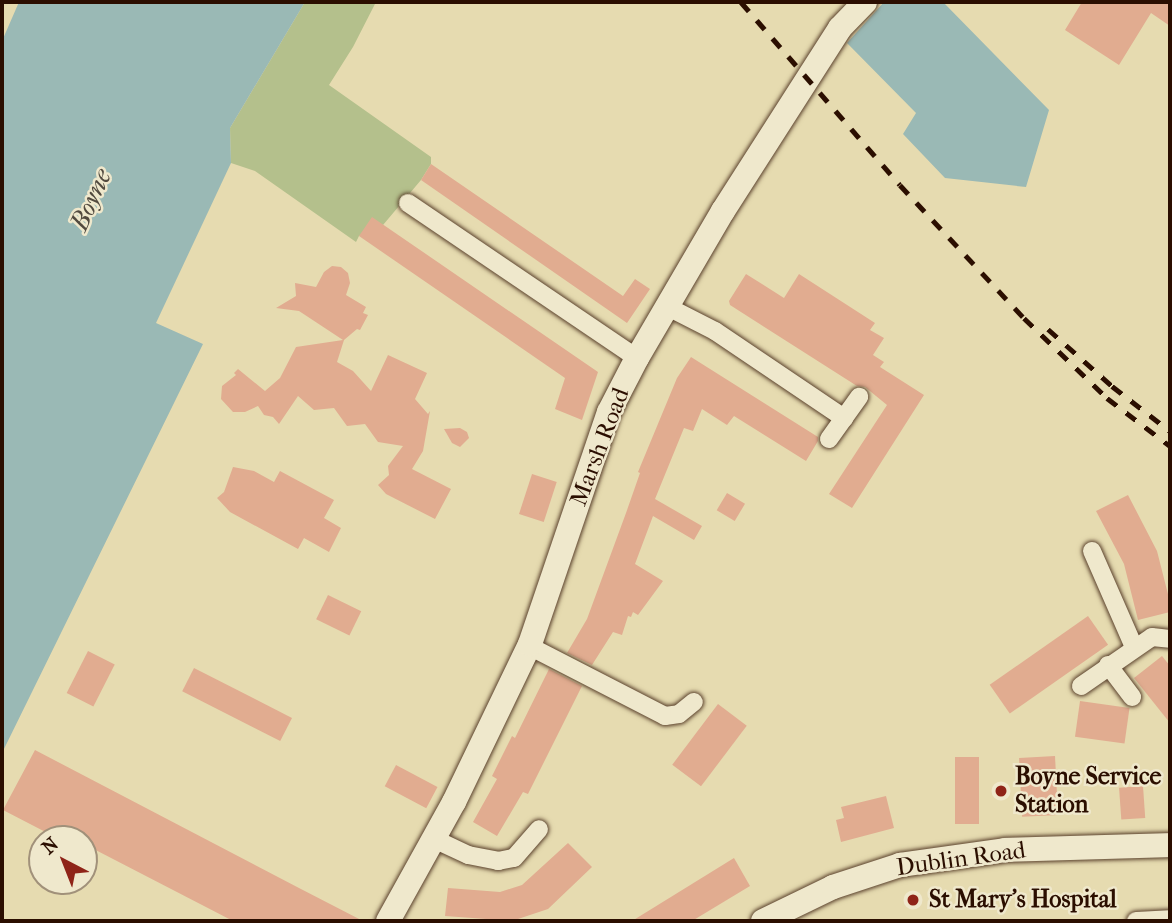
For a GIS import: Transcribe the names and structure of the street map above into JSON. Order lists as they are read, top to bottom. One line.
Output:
{"streets":{"main road":["Marsh Road","Dublin Road"]},"water":["Boyne"],"places":["Boyne Service Station","St Mary's Hospital"],"north":"top left"}
